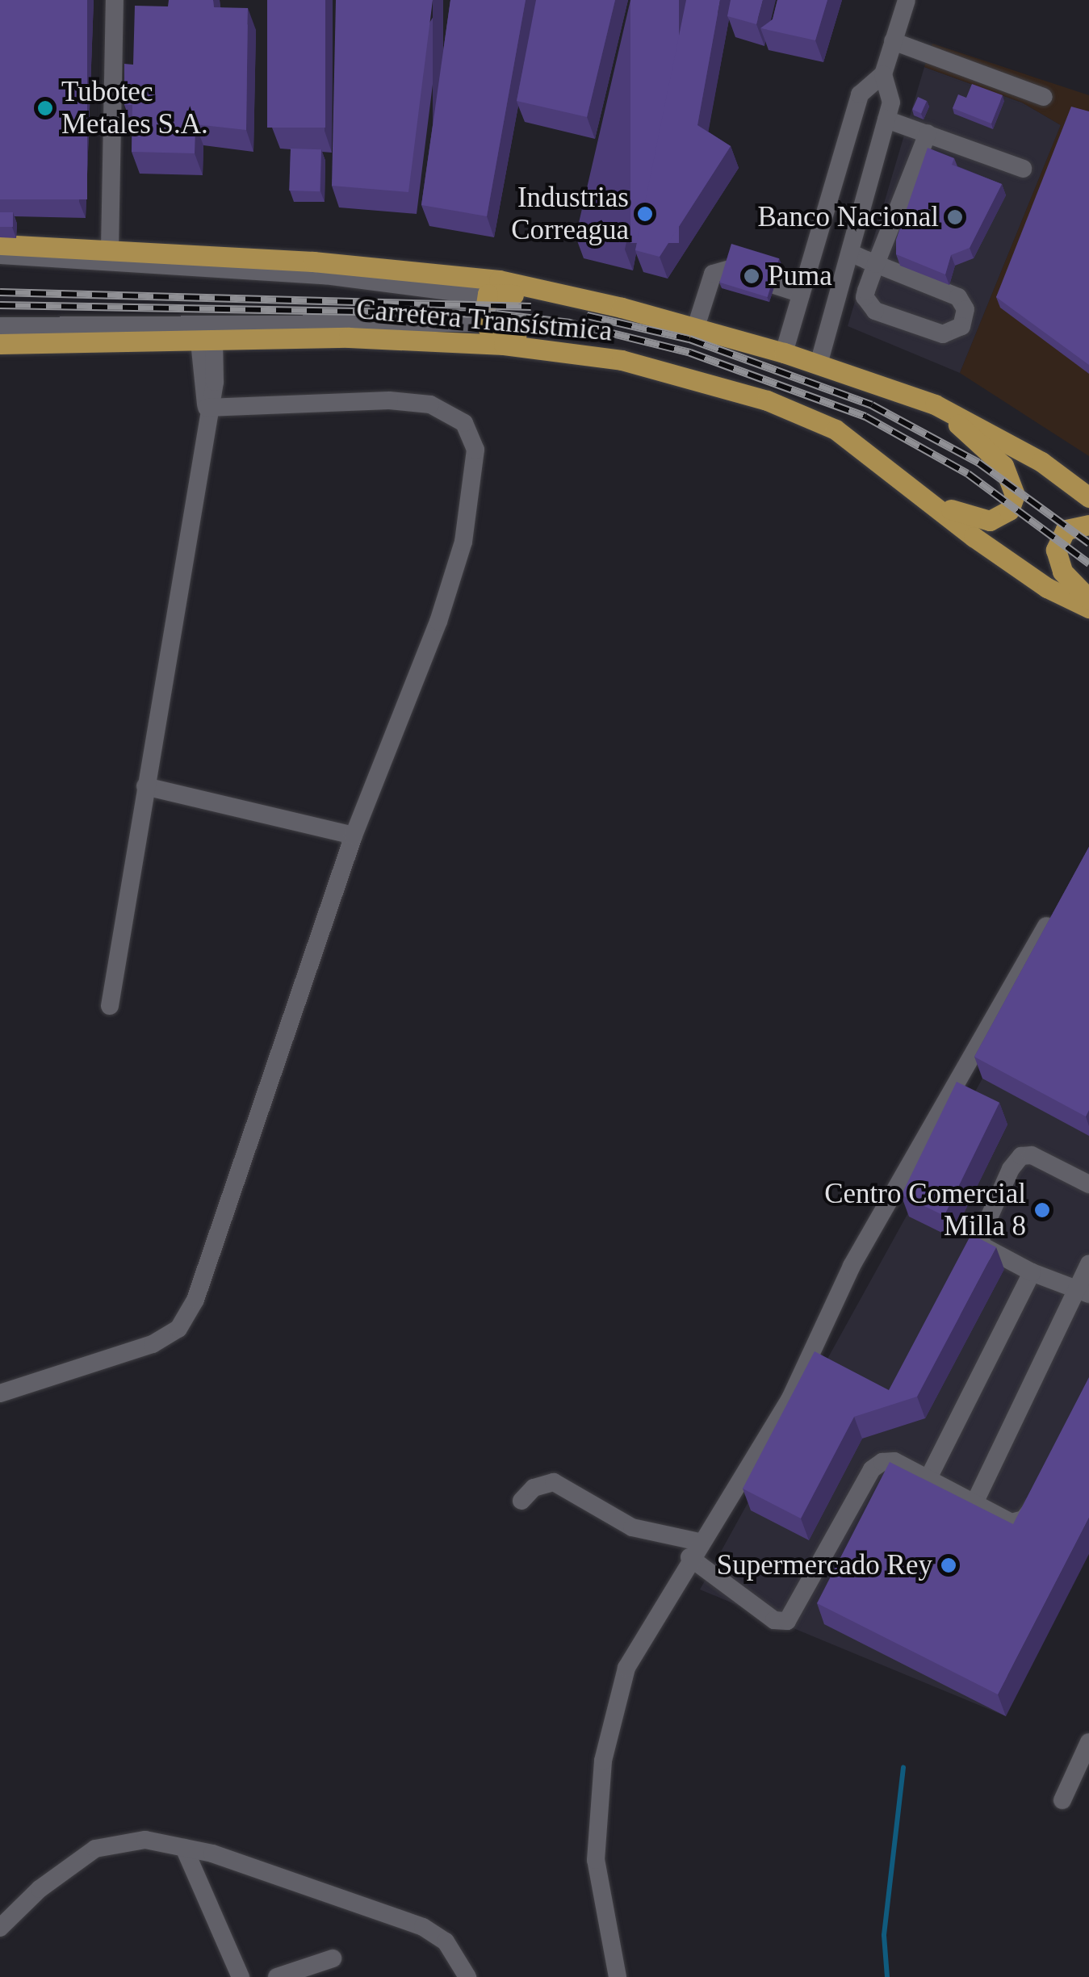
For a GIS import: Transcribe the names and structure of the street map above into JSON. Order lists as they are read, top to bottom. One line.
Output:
{"streets":{"main road":["Carretera Transístmica"]},"places":["Tubotec Metales S.A.","Industrias Correagua","Banco Nacional","Puma","Centro Comercial Milla 8","Supermercado Rey"]}
